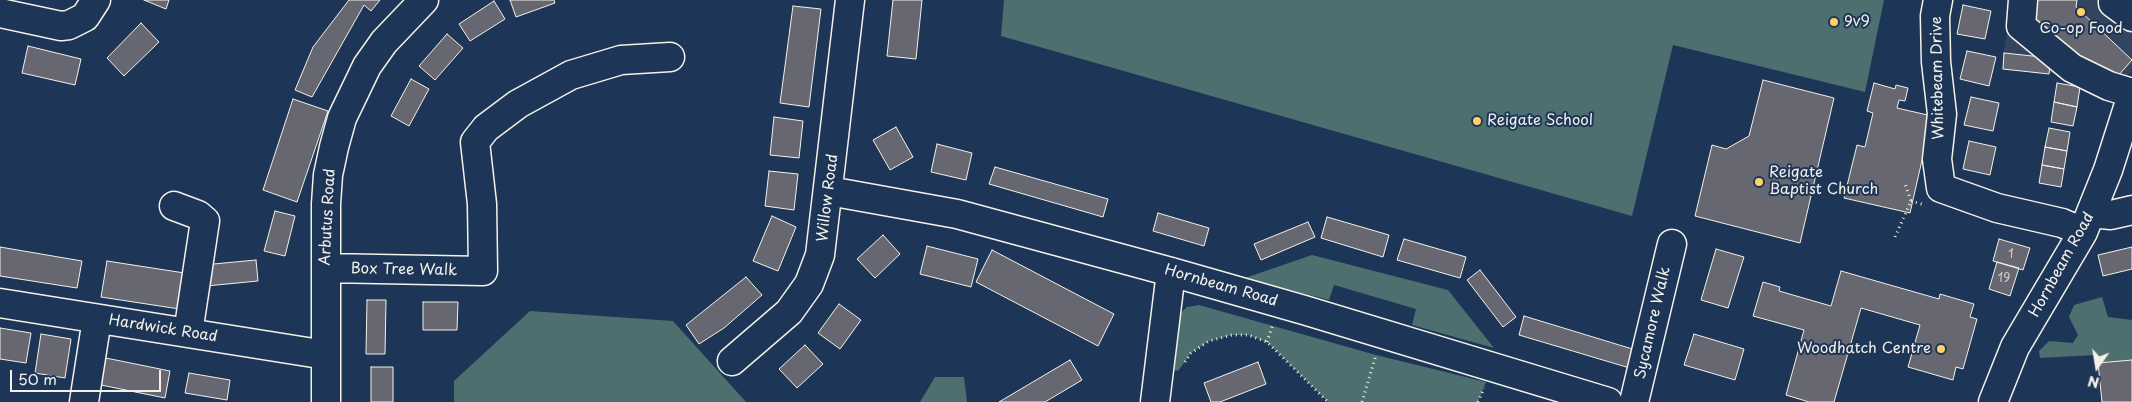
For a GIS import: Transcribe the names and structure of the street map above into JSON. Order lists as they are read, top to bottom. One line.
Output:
{"streets":{"street":["Whitebeam Drive","Willow Road","Arbutus Road","Hornbeam Road","Box Tree Walk","Sycamore Walk","Hardwick Road"]},"crossings":[["Whitebeam Drive","Hornbeam Road"],["Willow Road","Hornbeam Road"],["Arbutus Road","Box Tree Walk"],["Arbutus Road","Hardwick Road"]],"places":["Co-op Food","9v9","Reigate School","Reigate Baptist Church","Woodhatch Centre"],"house_numbers":["1","19"],"scale_bar":"50 m","north":"bottom"}
